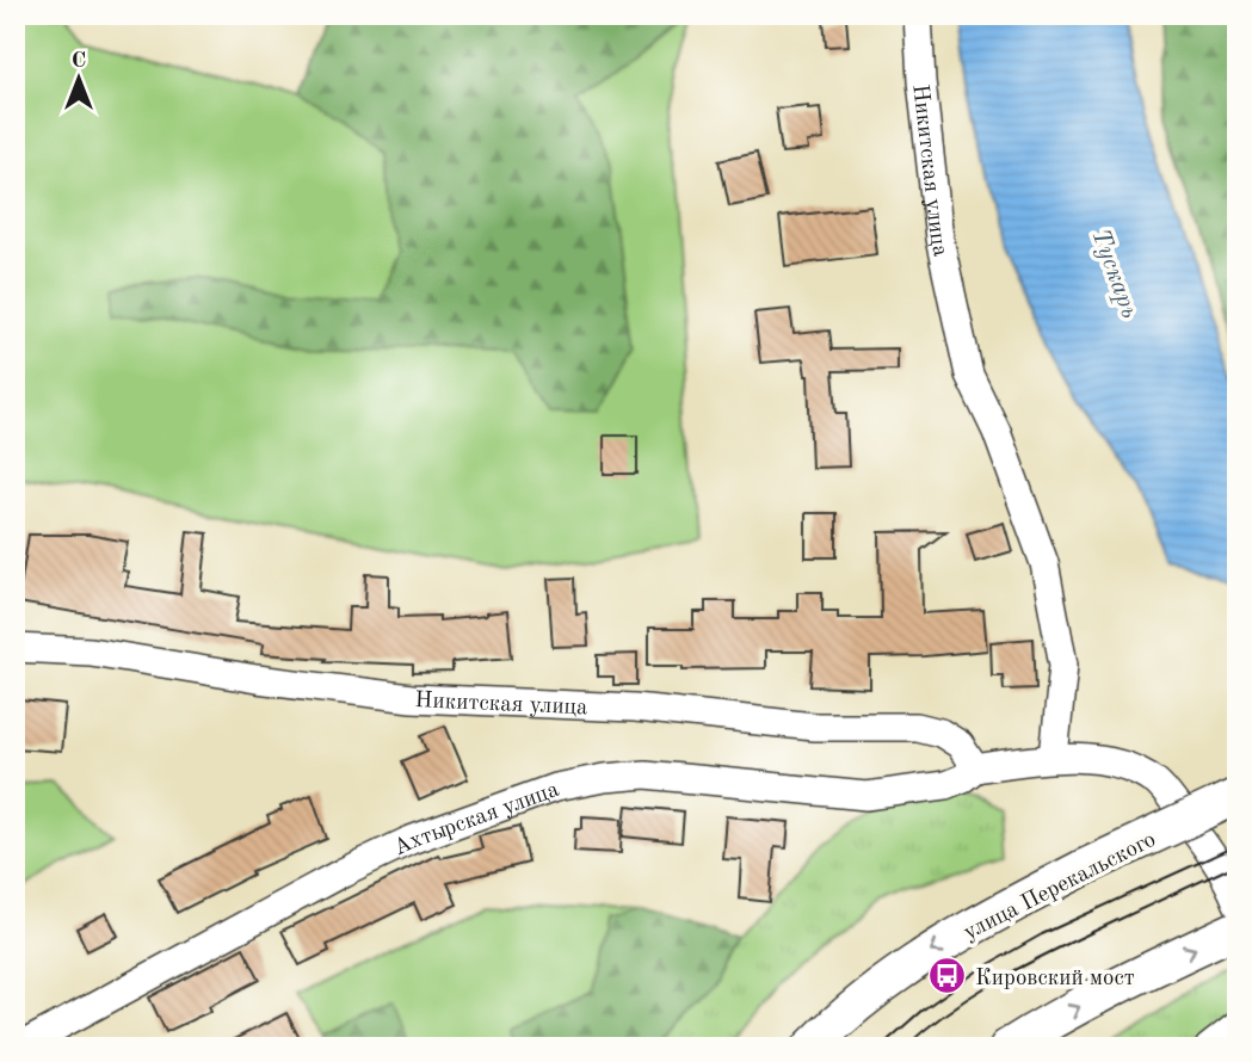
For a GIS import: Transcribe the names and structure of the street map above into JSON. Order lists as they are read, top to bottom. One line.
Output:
{"streets":{"main road":["улица Перекальского"],"street":["Никитская улица","Ахтырская улица"]},"crossings":[["Никитская улица","Ахтырская улица"]],"water":["Тускарь"],"places":{"bus stop":["Кировский мост"]},"north":"top"}
